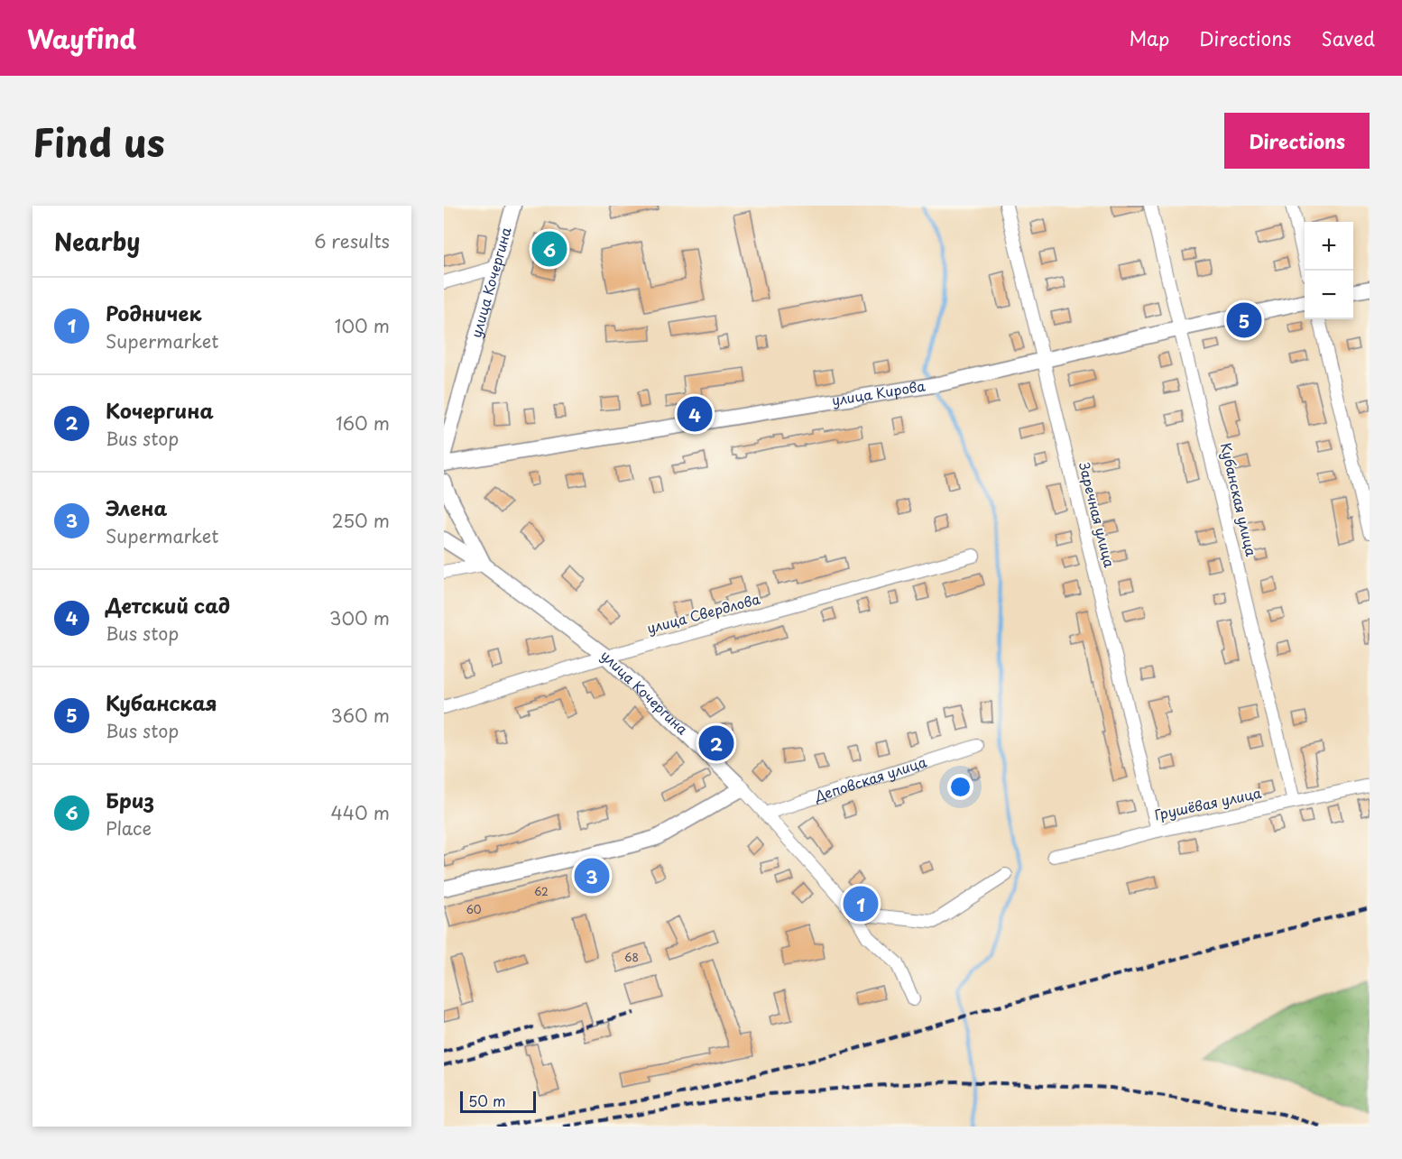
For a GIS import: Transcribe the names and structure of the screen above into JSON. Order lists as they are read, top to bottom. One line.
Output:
{"streets":{"street":["улица Кочергина","улица Кирова","Кубанская улица","Заречная улица","улица Свердлова","Деповская улица","Грушёвая улица"]},"crossings":[["улица Кочергина","улица Свердлова"],["улица Кочергина","Деповская улица"],["улица Кирова","Кубанская улица"],["улица Кирова","Заречная улица"],["Кубанская улица","Грушёвая улица"],["Заречная улица","Грушёвая улица"]],"house_numbers":["62","60","68"],"scale_bar":"50 m","page":{"header":"Wayfind","nav":["Map","Directions","Saved"],"title":"Find us","buttons":"Directions","heading":["Nearby","6 results"],"map_buttons":["+","−"],"pins":["6","5","4","2","3","1"],"list":[{"mark":"1","name":"Родничек","note":"Supermarket","value":"100 m"},{"mark":"2","name":"Кочергина","note":"Bus stop","value":"160 m"},{"mark":"3","name":"Элена","note":"Supermarket","value":"250 m"},{"mark":"4","name":"Детский сад","note":"Bus stop","value":"300 m"},{"mark":"5","name":"Кубанская","note":"Bus stop","value":"360 m"},{"mark":"6","name":"Бриз","note":"Place","value":"440 m"}],"scale":"50 m"}}
